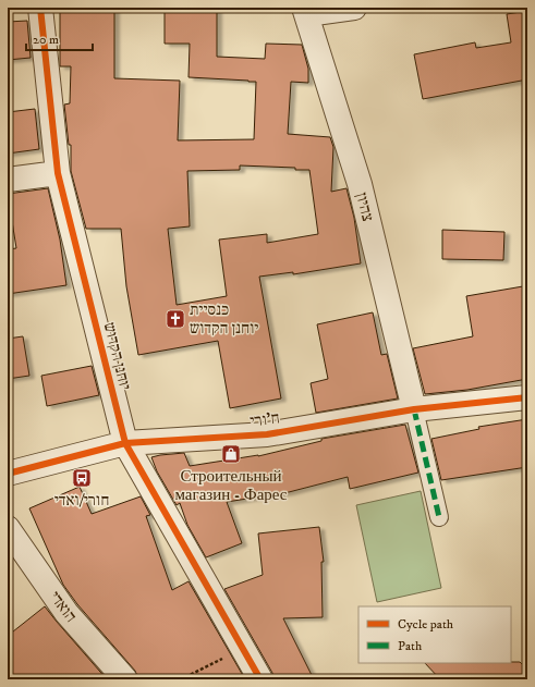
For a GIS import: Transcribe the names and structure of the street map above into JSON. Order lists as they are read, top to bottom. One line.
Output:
{"streets":{"street":["צהיון","יוחנן הקדוש","ח'ורי","הואדי"]},"crossings":[["צהיון","ח'ורי"],["יוחנן הקדוש","ח'ורי"]],"places":{"church":["כנסיית יוחנן הקדוש"],"shop":["Строительный магазин - Фарес"],"bus stop":["חורי/ואדי"]},"legend":["Cycle path","Path"],"scale_bar":"20 m"}
